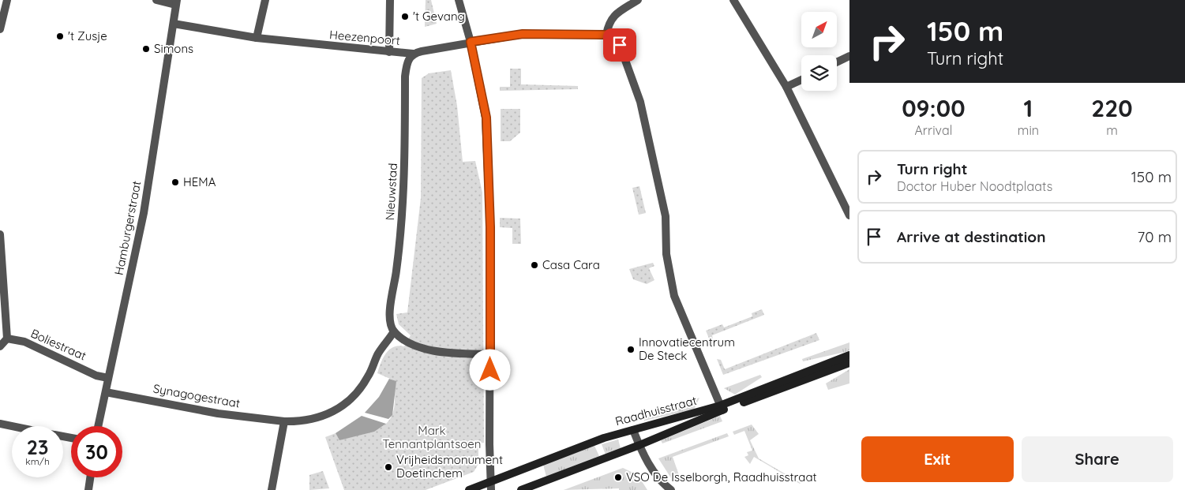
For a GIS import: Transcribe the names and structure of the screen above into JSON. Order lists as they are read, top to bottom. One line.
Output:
{"streets":{"main road":["Raadhuisstraat"],"street":["Heezenpoort","Nieuwstad","Hamburgerstraat","Boliestraat","Synagogestraat"]},"crossings":[["Heezenpoort","Nieuwstad"],["Heezenpoort","Hamburgerstraat"],["Hamburgerstraat","Boliestraat"],["Hamburgerstraat","Synagogestraat"]],"parks":["Mark Tennantplantsoen"],"places":["'t Gevang","'t Zusje","Simons","HEMA","Casa Cara","Innovatiecentrum De Steck","Vrijheidsmonument Doetinchem","VSO De Isselborgh, Raadhuisstraat"],"north":"top right","page":{"turn":["150 m","Turn right"],"eta":["09:00","Arrival","1","min","220","m"],"list":[{"name":"Turn right","note":"Doctor Huber Noodtplaats","value":"150 m"},{"name":"Arrive at destination","value":"70 m"}],"speed":"23 km/h","limit":"30","buttons":["Exit","Share"]}}
